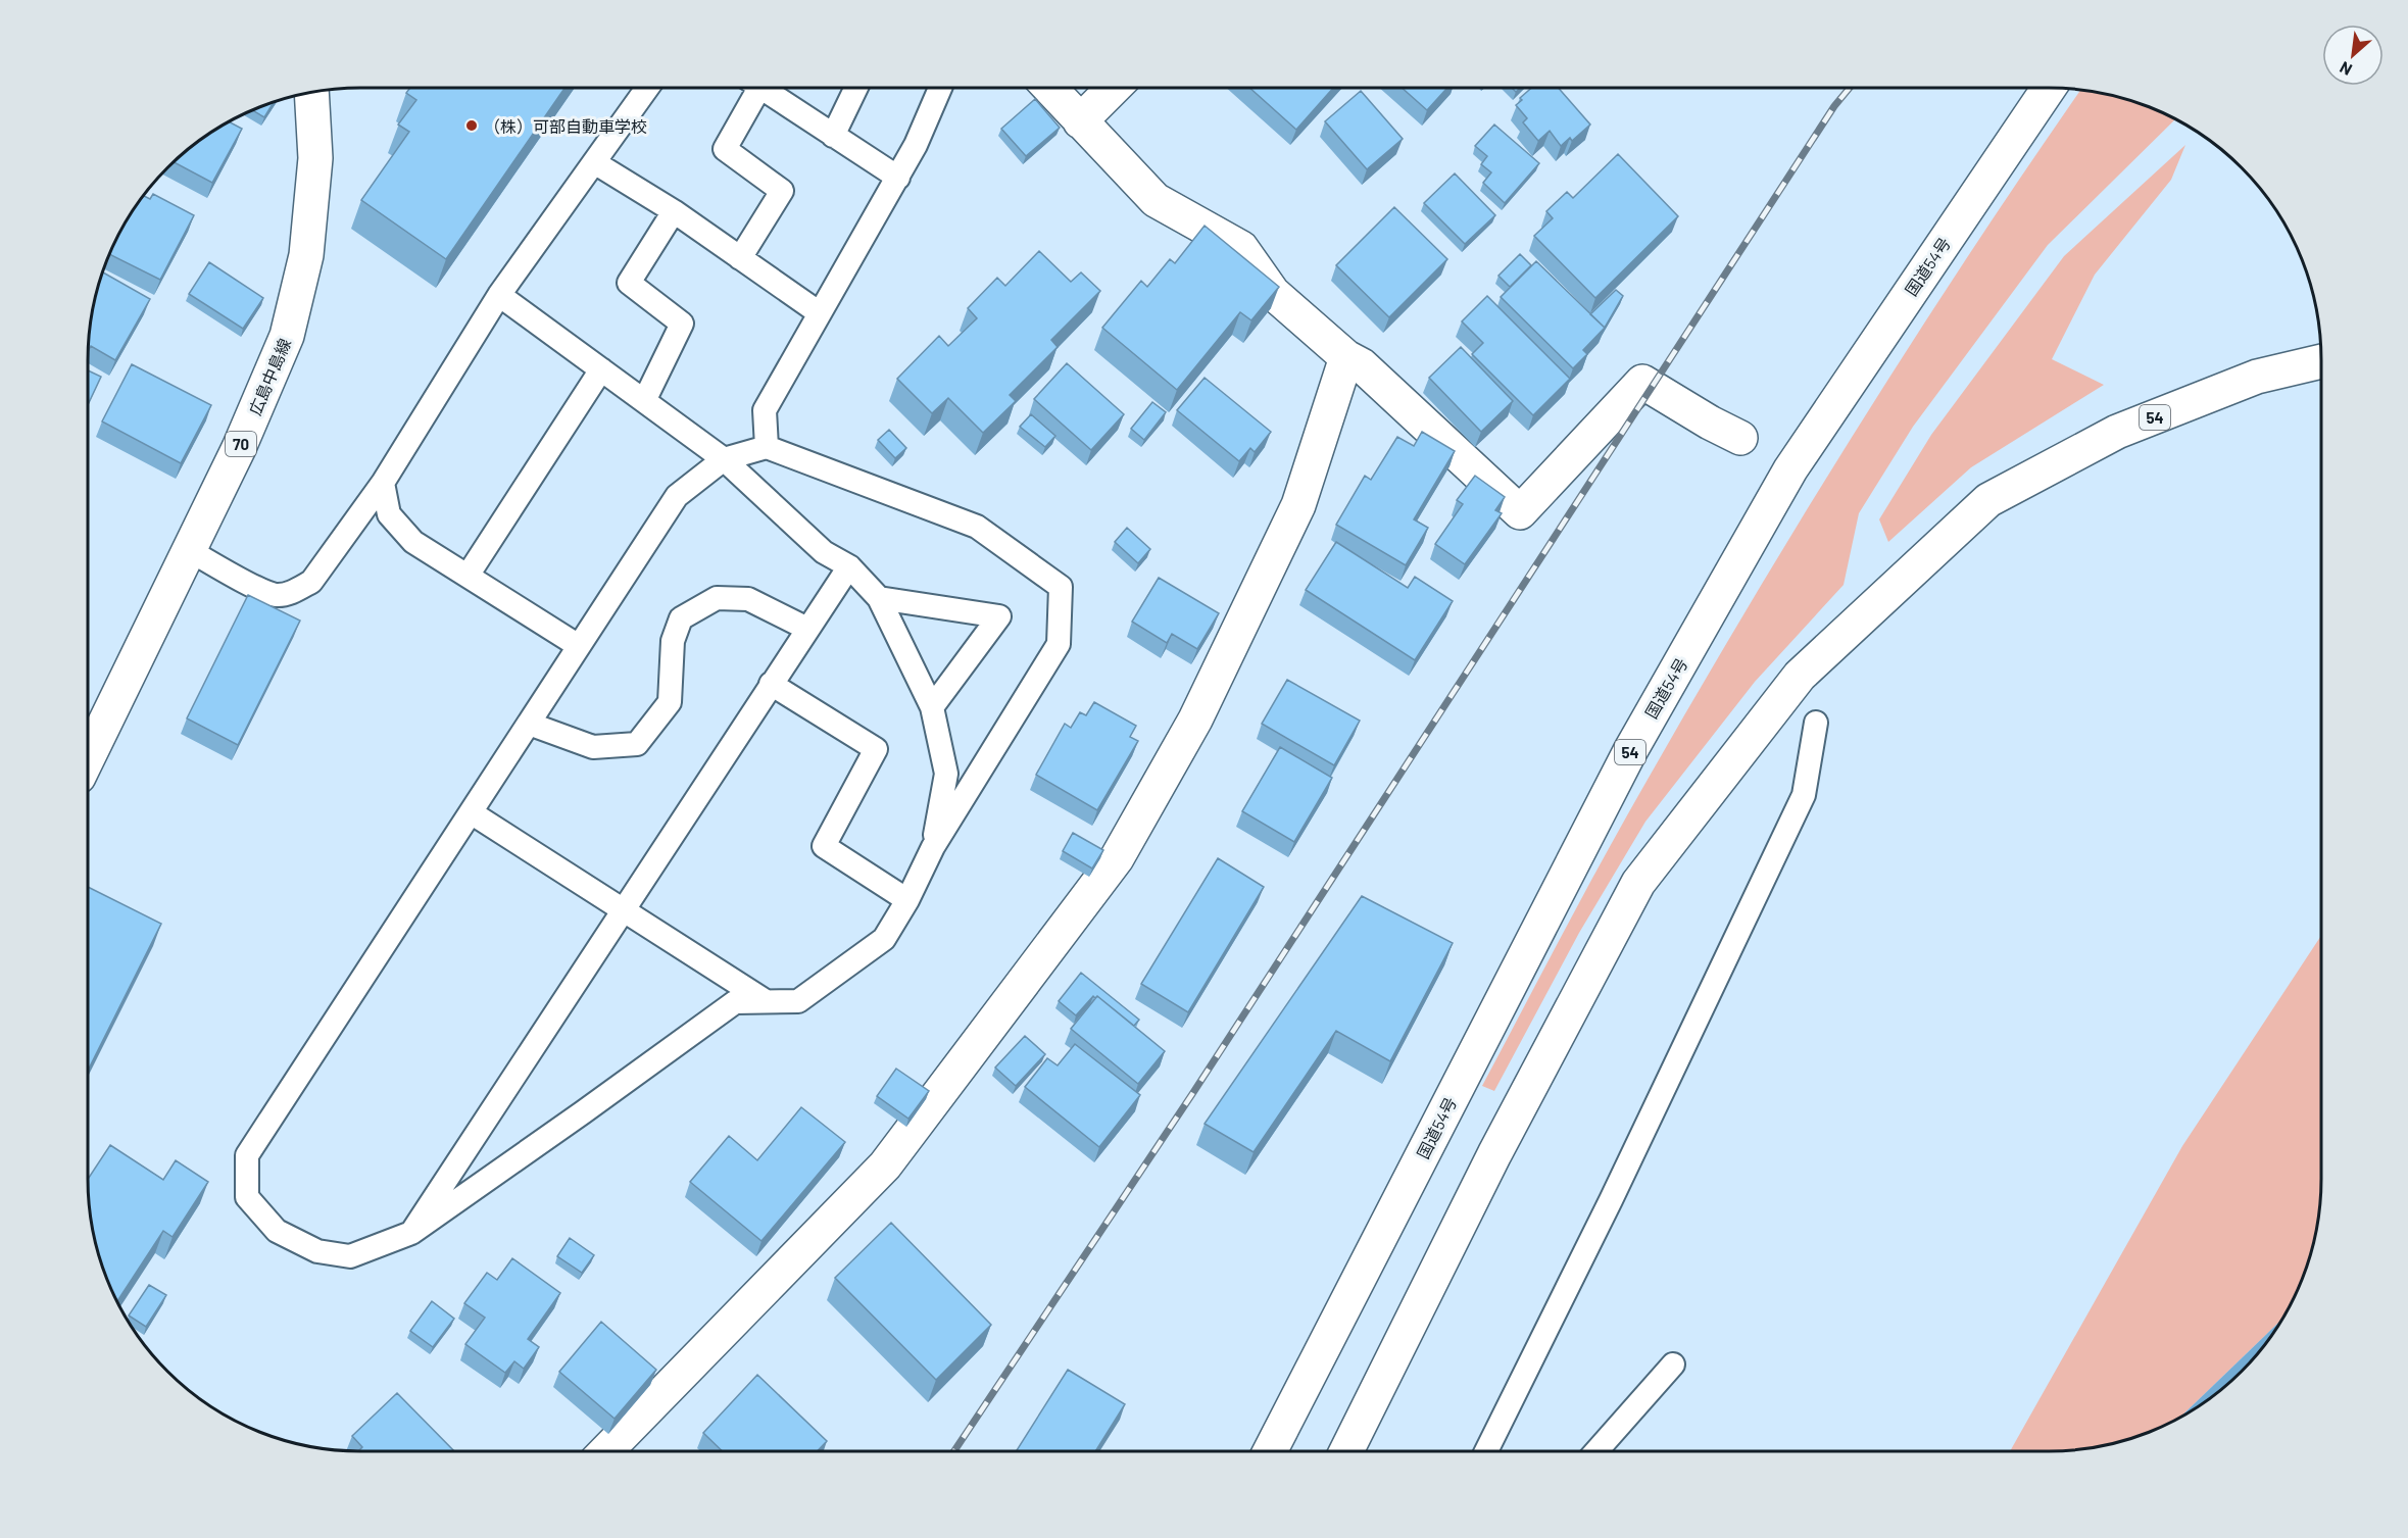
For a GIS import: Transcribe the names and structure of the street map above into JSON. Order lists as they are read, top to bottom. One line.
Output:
{"streets":{"main road":["国道54号","広島中島線","54","70"]},"places":["（株）可部自動車学校"],"north":"bottom left"}
